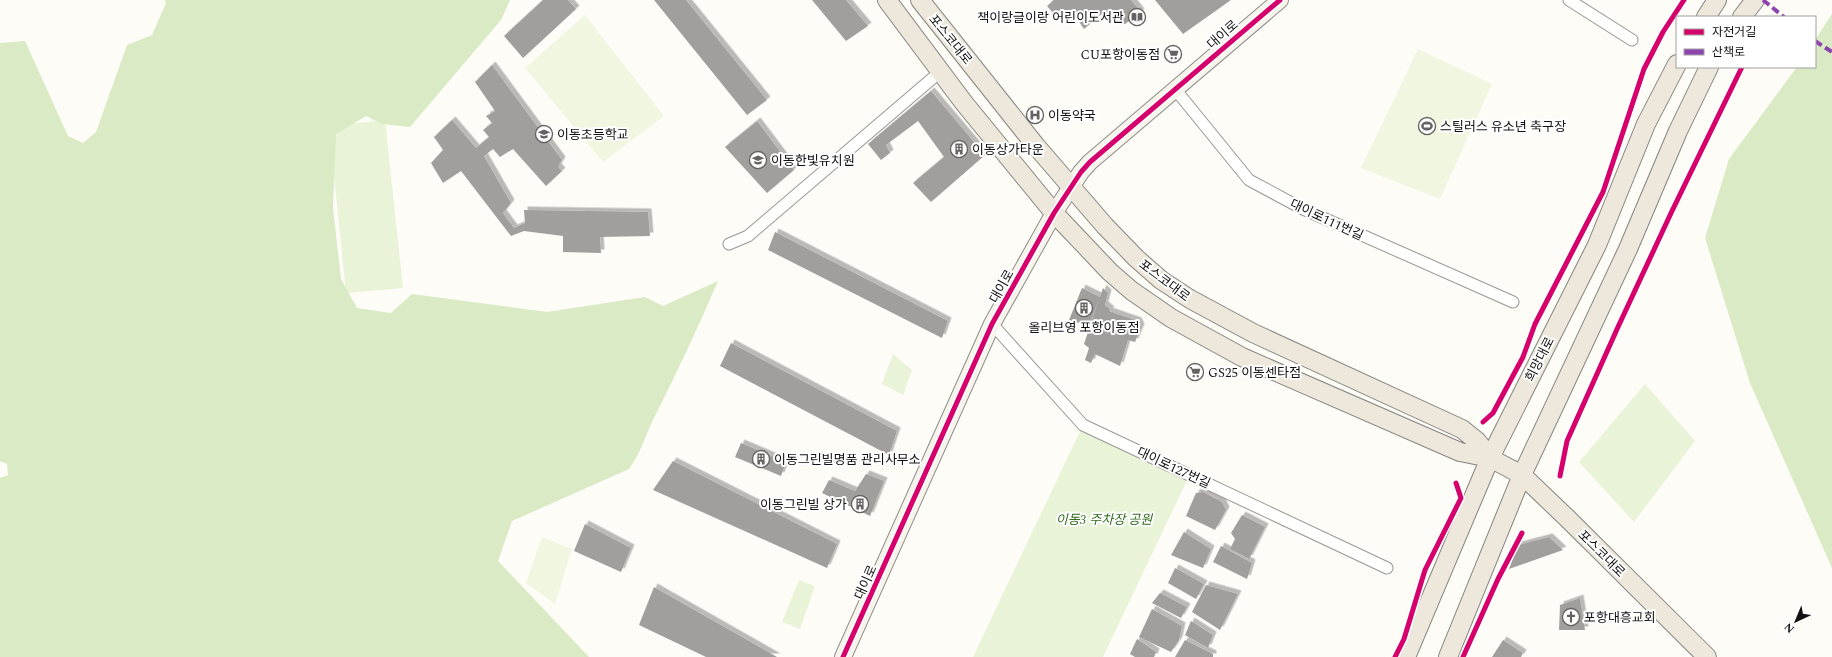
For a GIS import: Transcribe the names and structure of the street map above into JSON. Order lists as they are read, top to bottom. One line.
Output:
{"streets":{"main road":["포스코대로","희망대로"],"street":["대이로","대이로111번길","대이로127번길"]},"crossings":[["대이로","포스코대로"],["대이로","대이로111번길"],["대이로","대이로127번길"],["포스코대로","희망대로"]],"parks":["이동3 주차장 공원"],"places":{"library":["책이랑글이랑 어린이도서관"],"supermarket":["CU포항이동점","GS25 이동센타점"],"hospital":["이동약국"],"sports":["스틸러스 유소년 축구장"],"school or university":["이동초등학교","이동한빛유치원"],"building":["이동상가타운","올리브영 포항이동점","이동그린빌명품 관리사무소","이동그린빌 상가"],"church":["포항대흥교회"]},"legend":["자전거길","산책로"],"north":"bottom left"}
